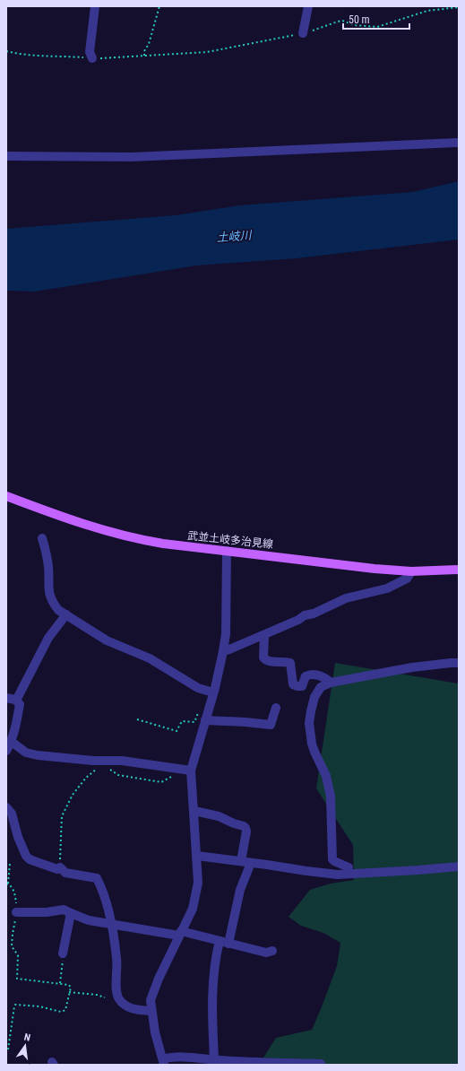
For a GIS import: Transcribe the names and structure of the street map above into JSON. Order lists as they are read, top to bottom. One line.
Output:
{"streets":{"main road":["武並土岐多治見線"]},"water":["土岐川"],"scale_bar":"50 m","north":"top"}
